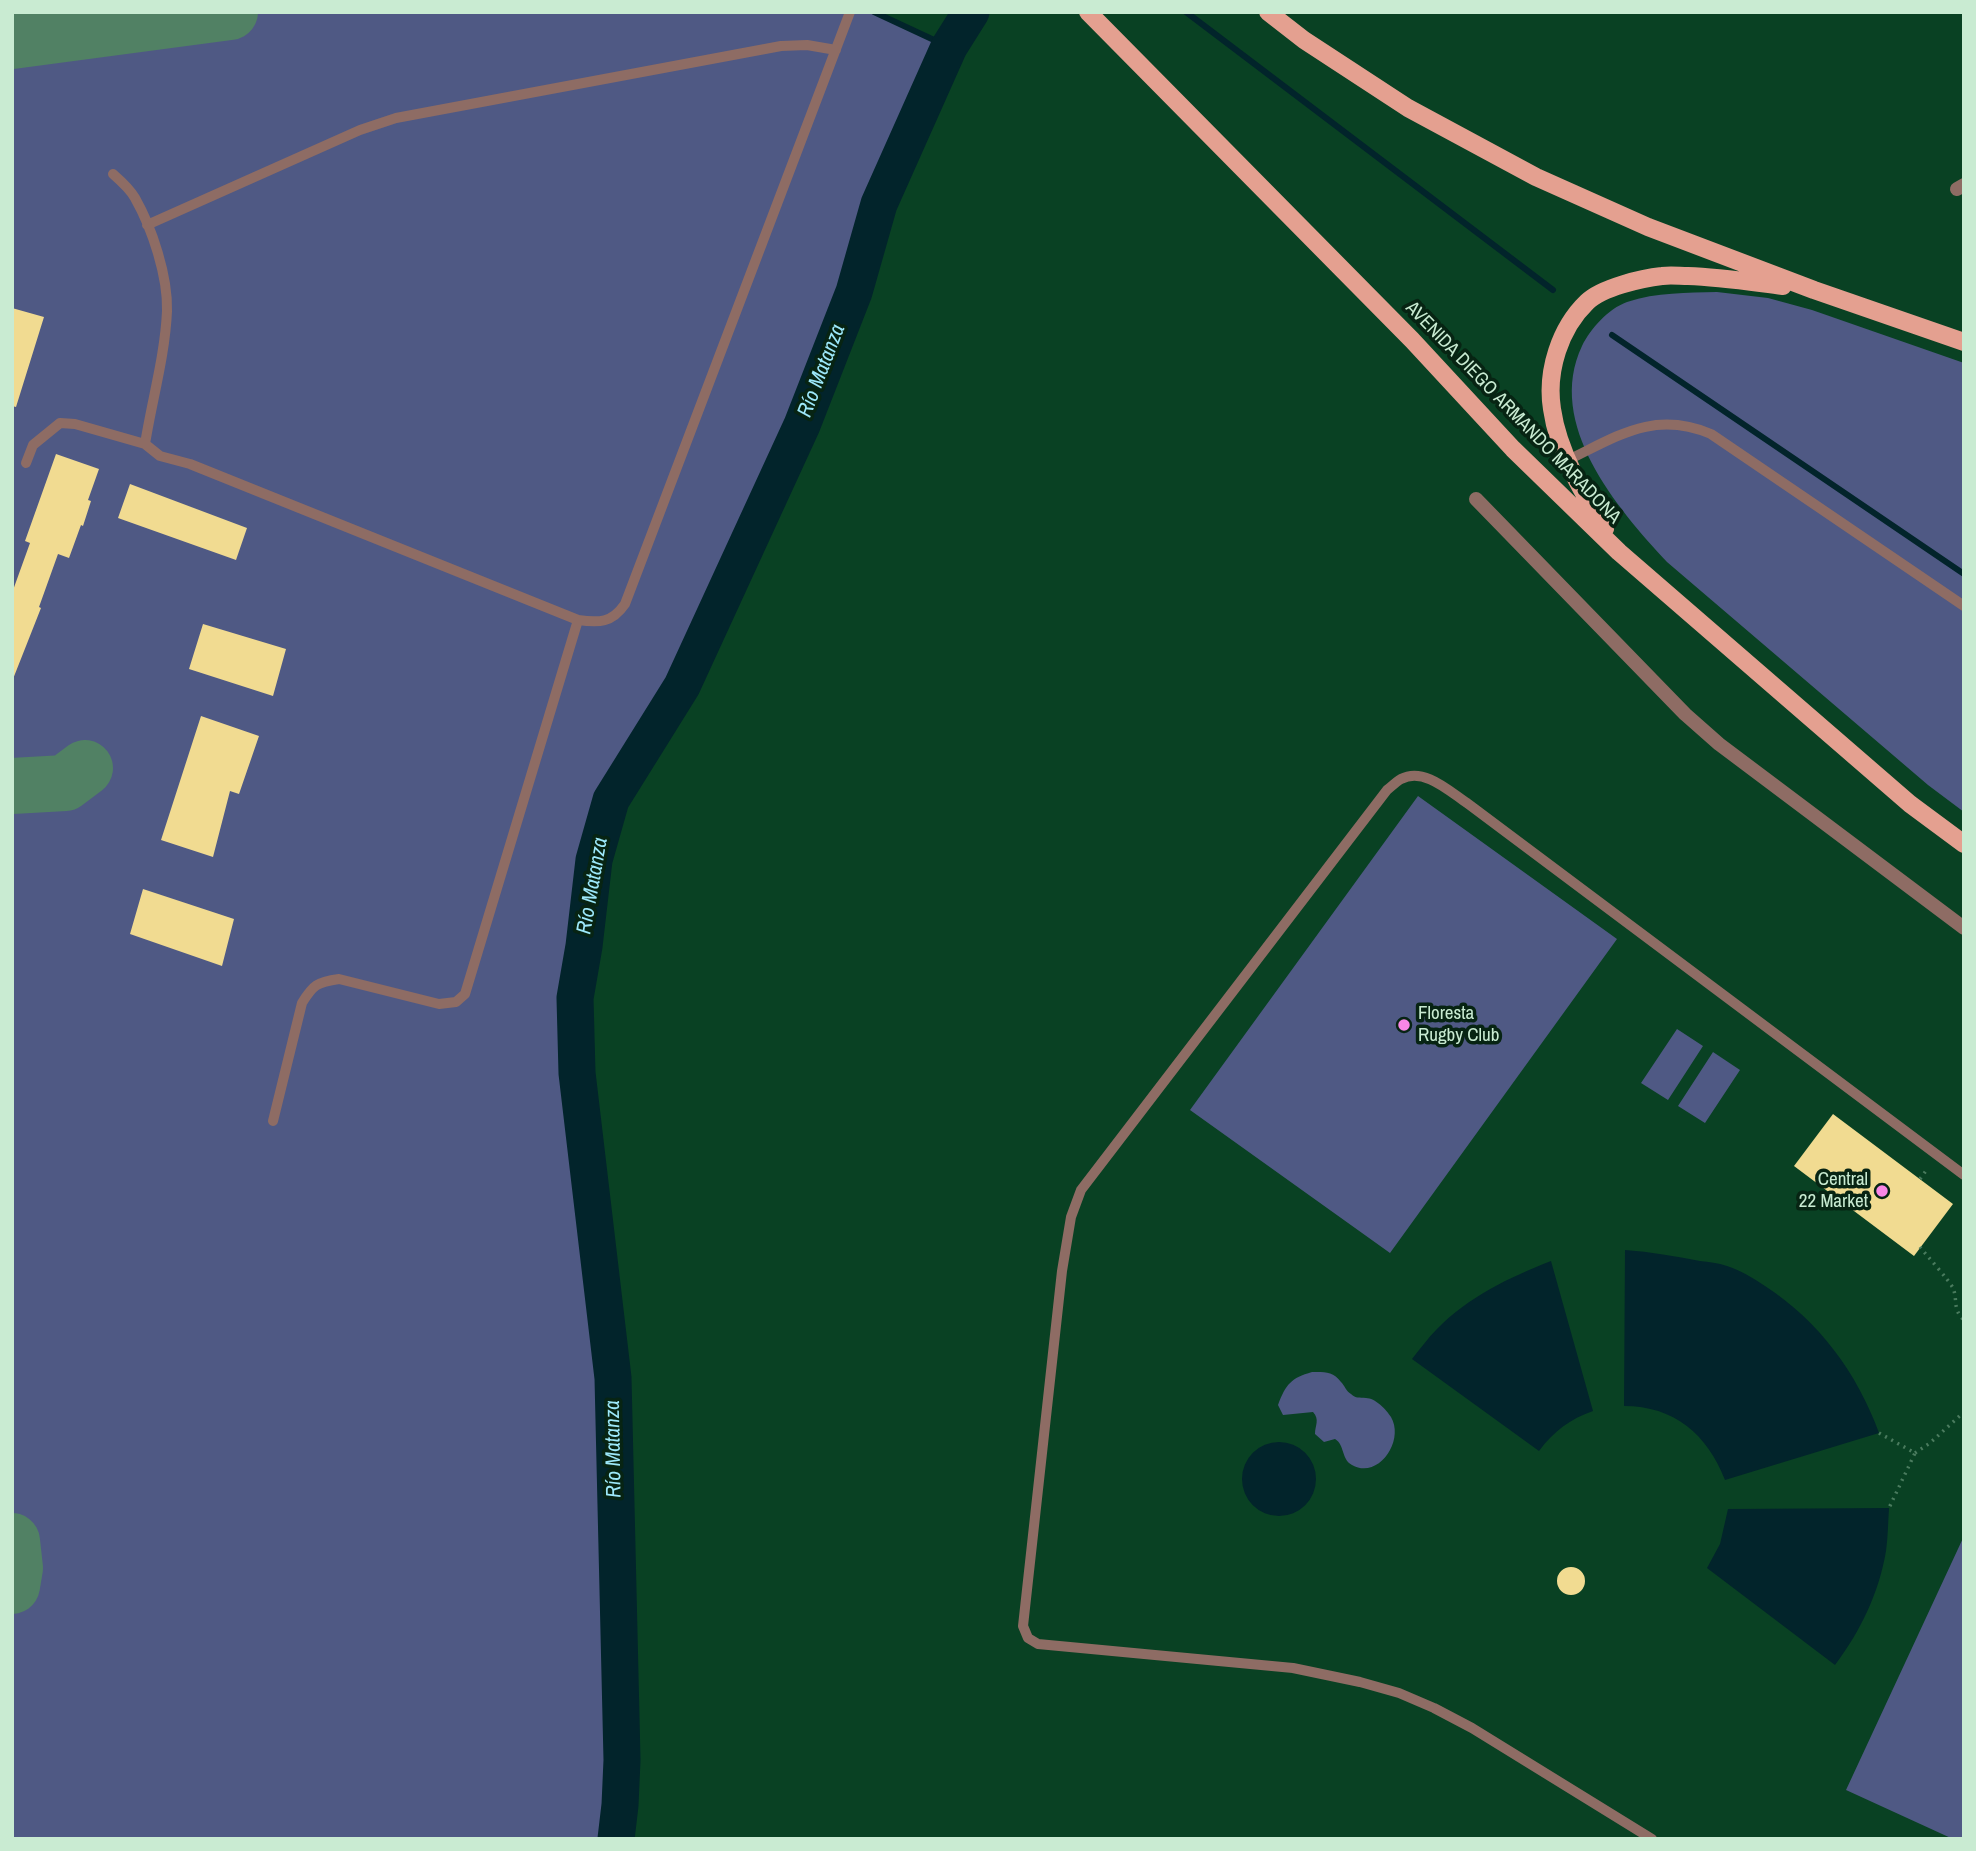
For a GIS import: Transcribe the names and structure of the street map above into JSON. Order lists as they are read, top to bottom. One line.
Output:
{"streets":{"main road":["AVENIDA DIEGO ARMANDO MARADONA"]},"water":["Río Matanza"],"places":["Floresta Rugby Club","Central 22 Market"]}
